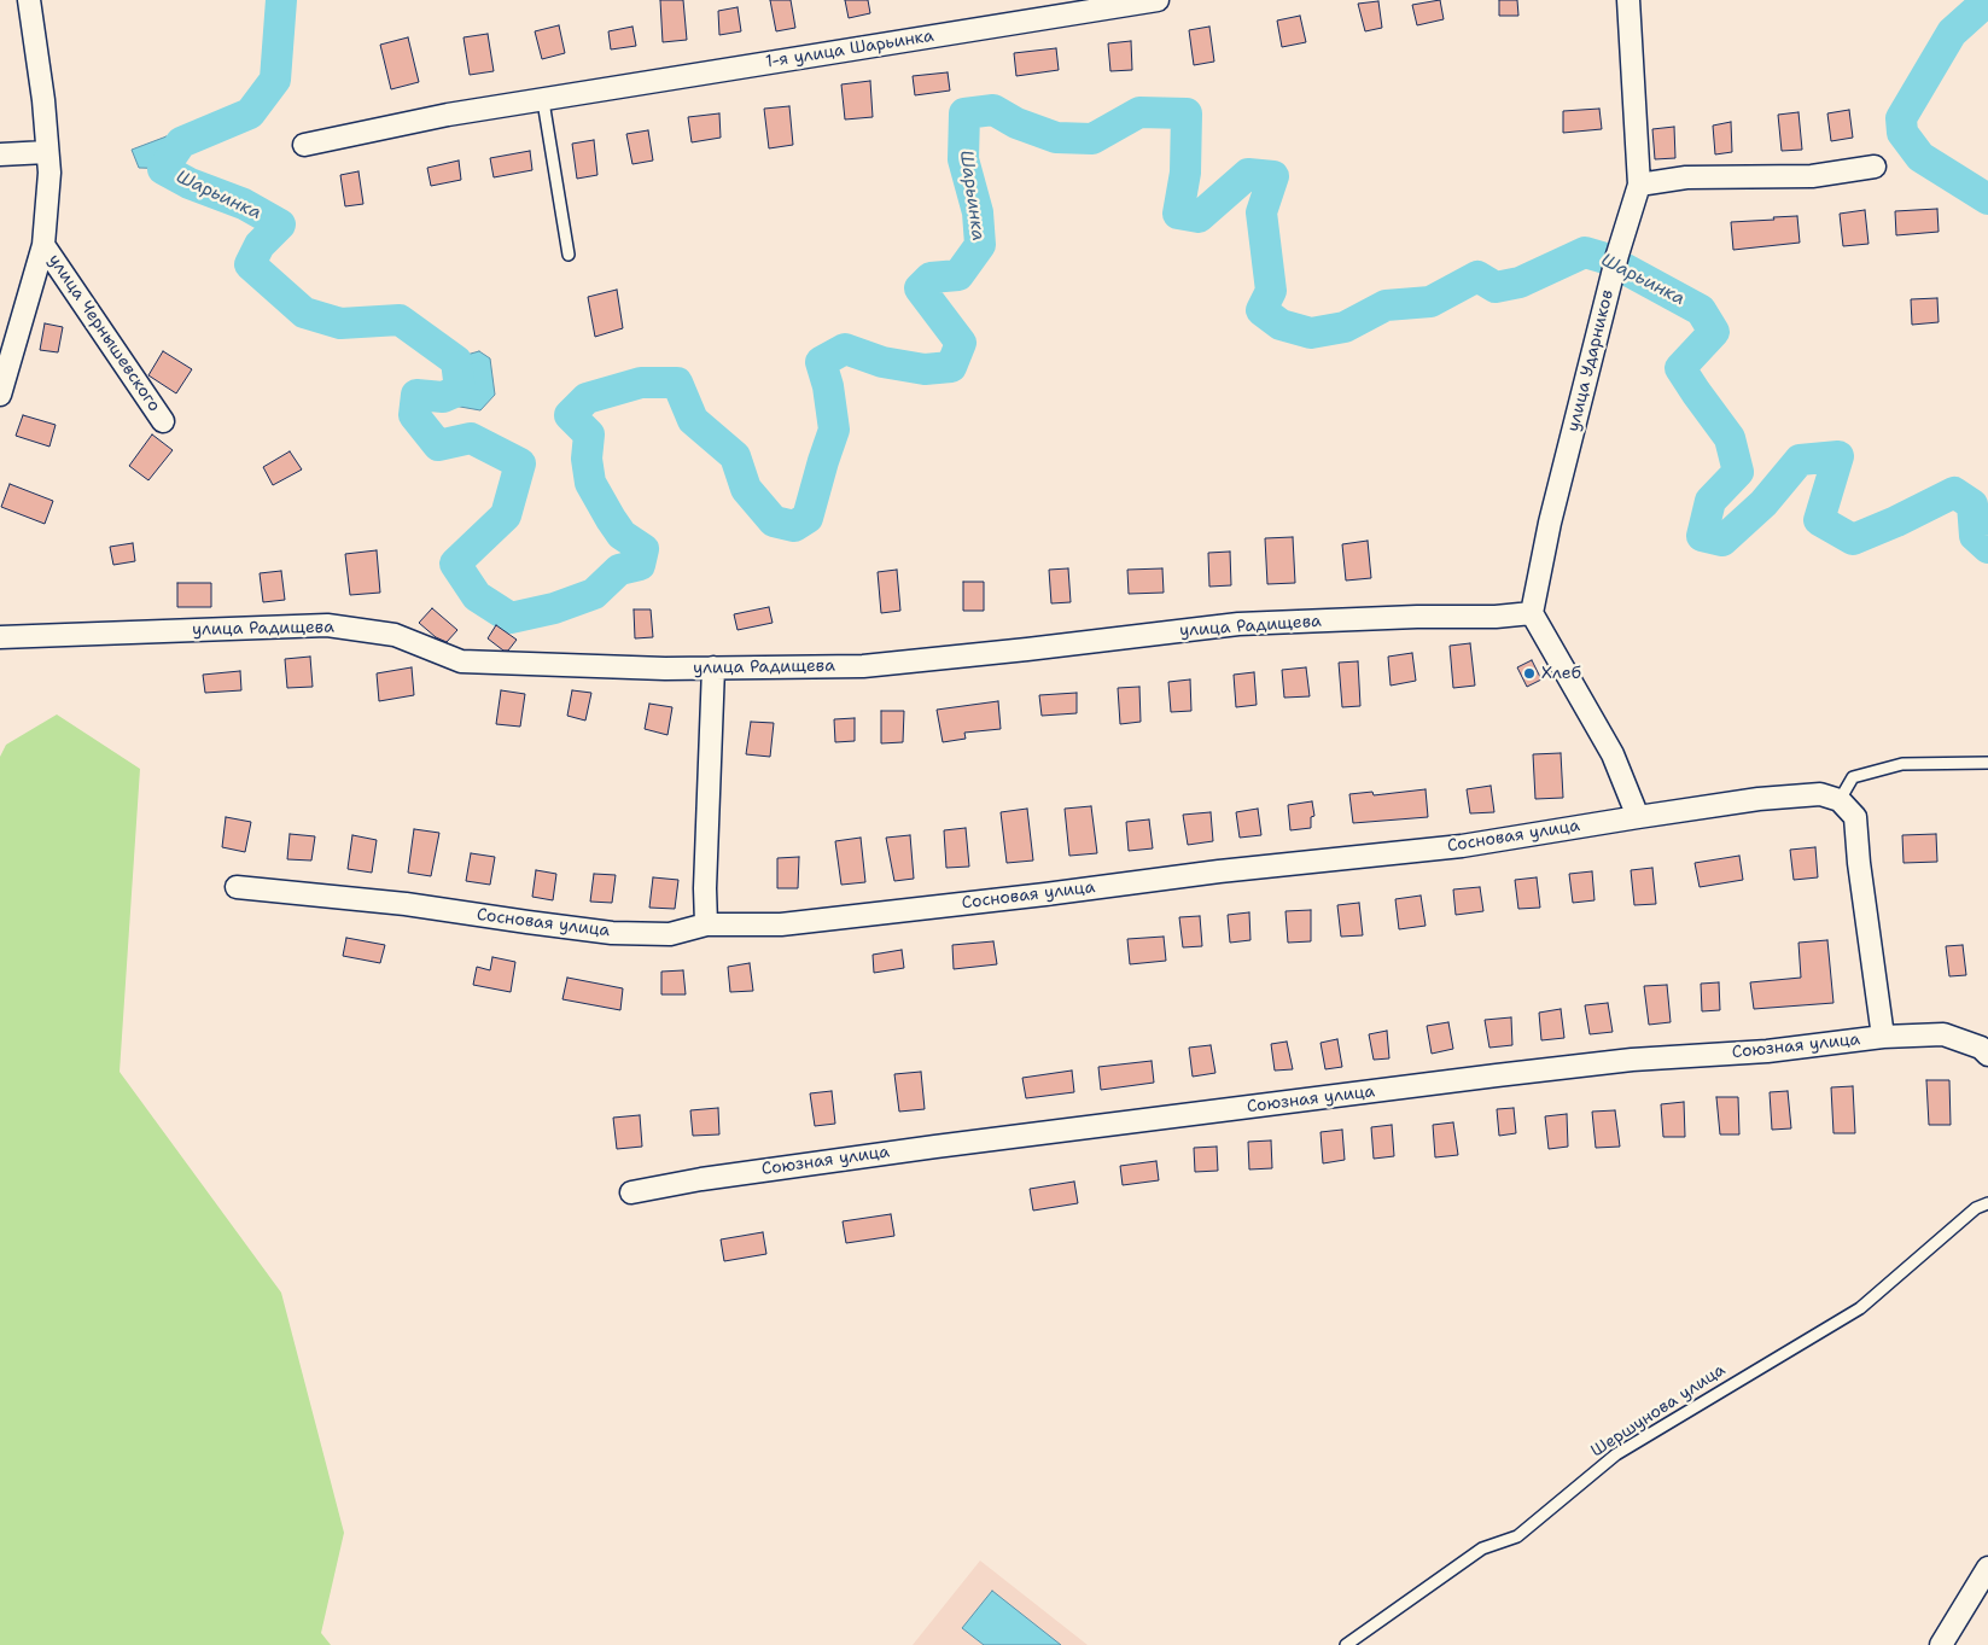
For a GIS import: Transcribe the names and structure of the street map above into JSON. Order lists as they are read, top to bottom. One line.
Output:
{"streets":{"street":["1-я улица Шарьинка","улица Чернышевского","улица Ударников","улица Радищева","Сосновая улица","Союзная улица"],"lane":["Шершунова улица"]},"crossings":[["улица Ударников","улица Радищева"]],"water":["Шарьинка"],"places":["Хлеб"]}
